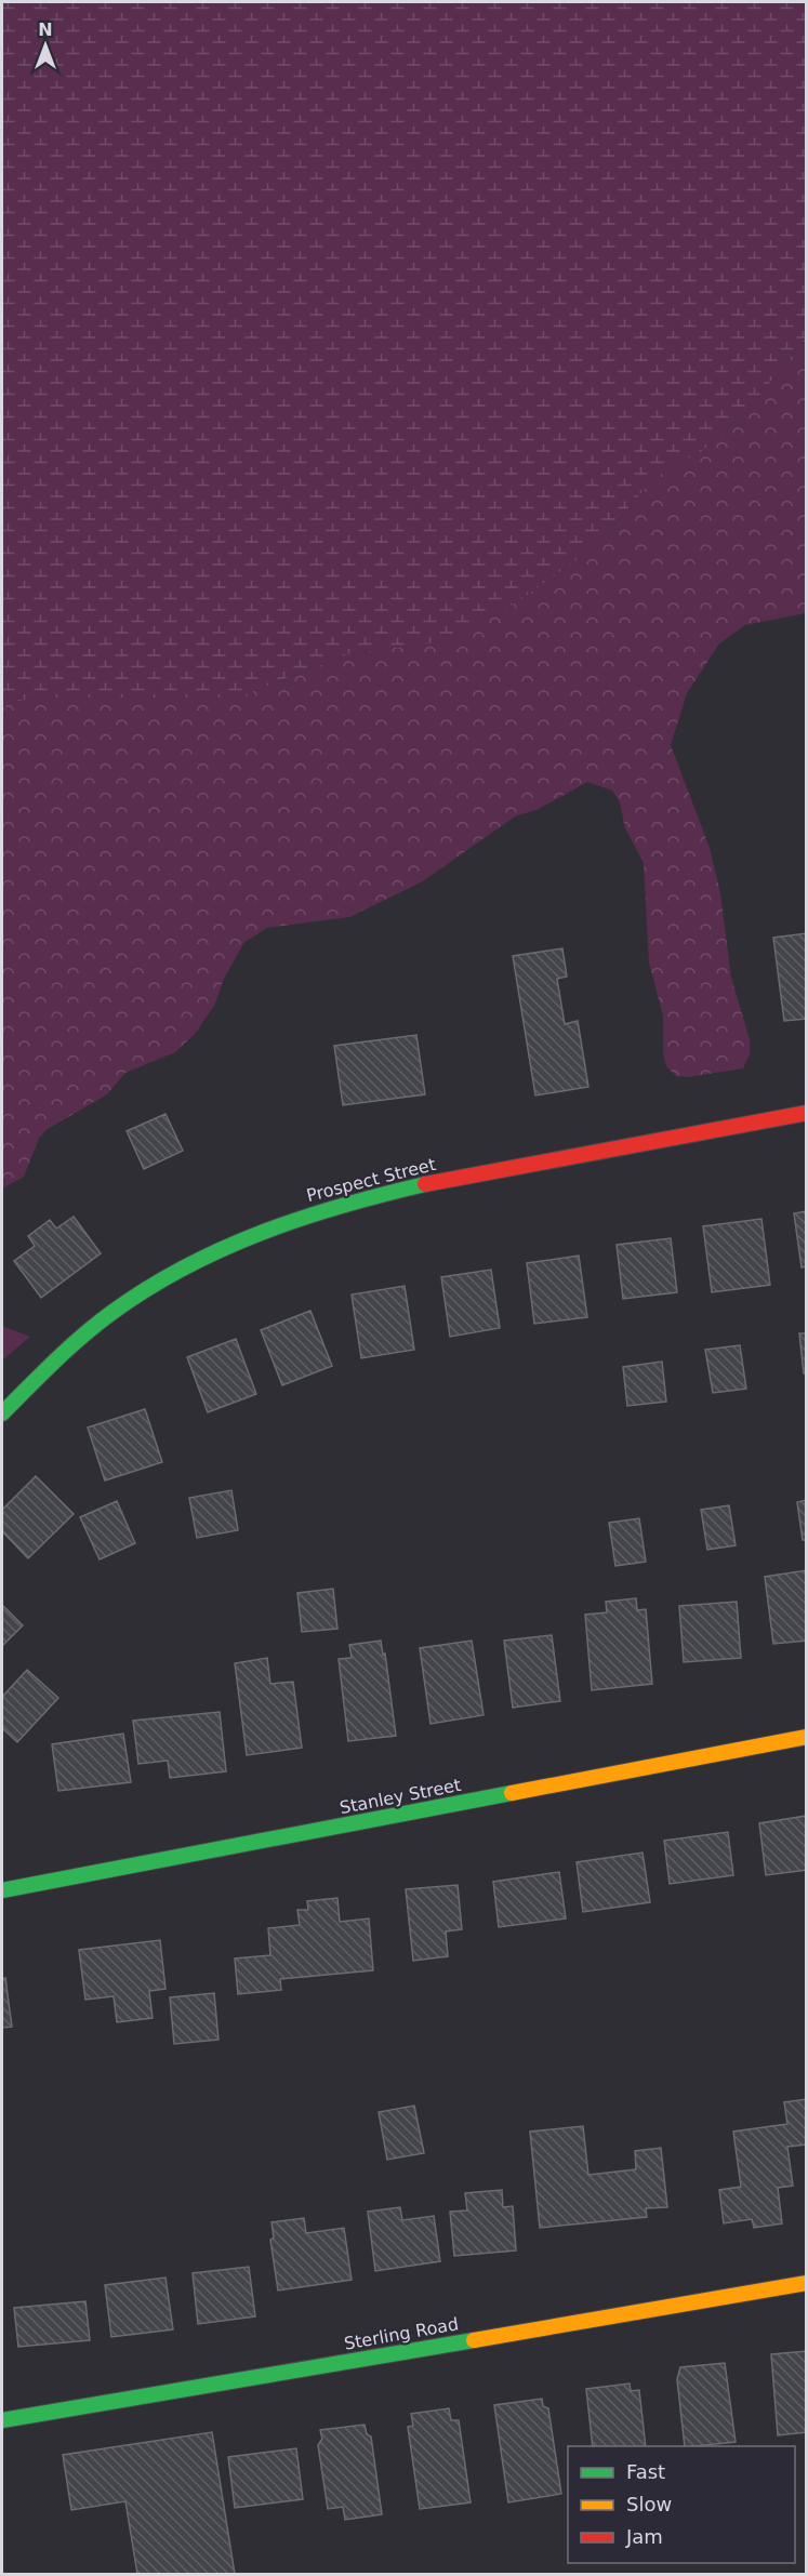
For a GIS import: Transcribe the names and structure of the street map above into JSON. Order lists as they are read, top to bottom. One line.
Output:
{"streets":{"street":["Prospect Street","Stanley Street","Sterling Road"]},"legend":["Fast","Slow","Jam"],"north":"top"}
